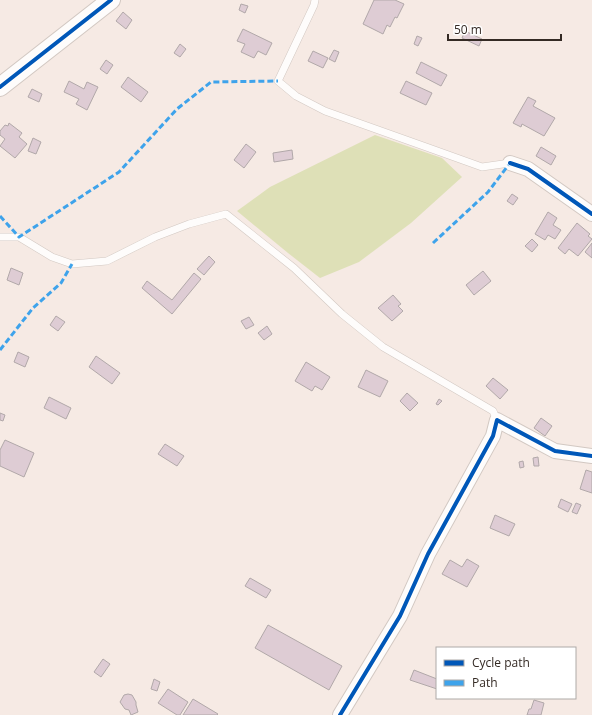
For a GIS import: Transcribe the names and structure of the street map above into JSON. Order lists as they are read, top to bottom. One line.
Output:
{"legend":["Cycle path","Path"],"scale_bar":"50 m"}
